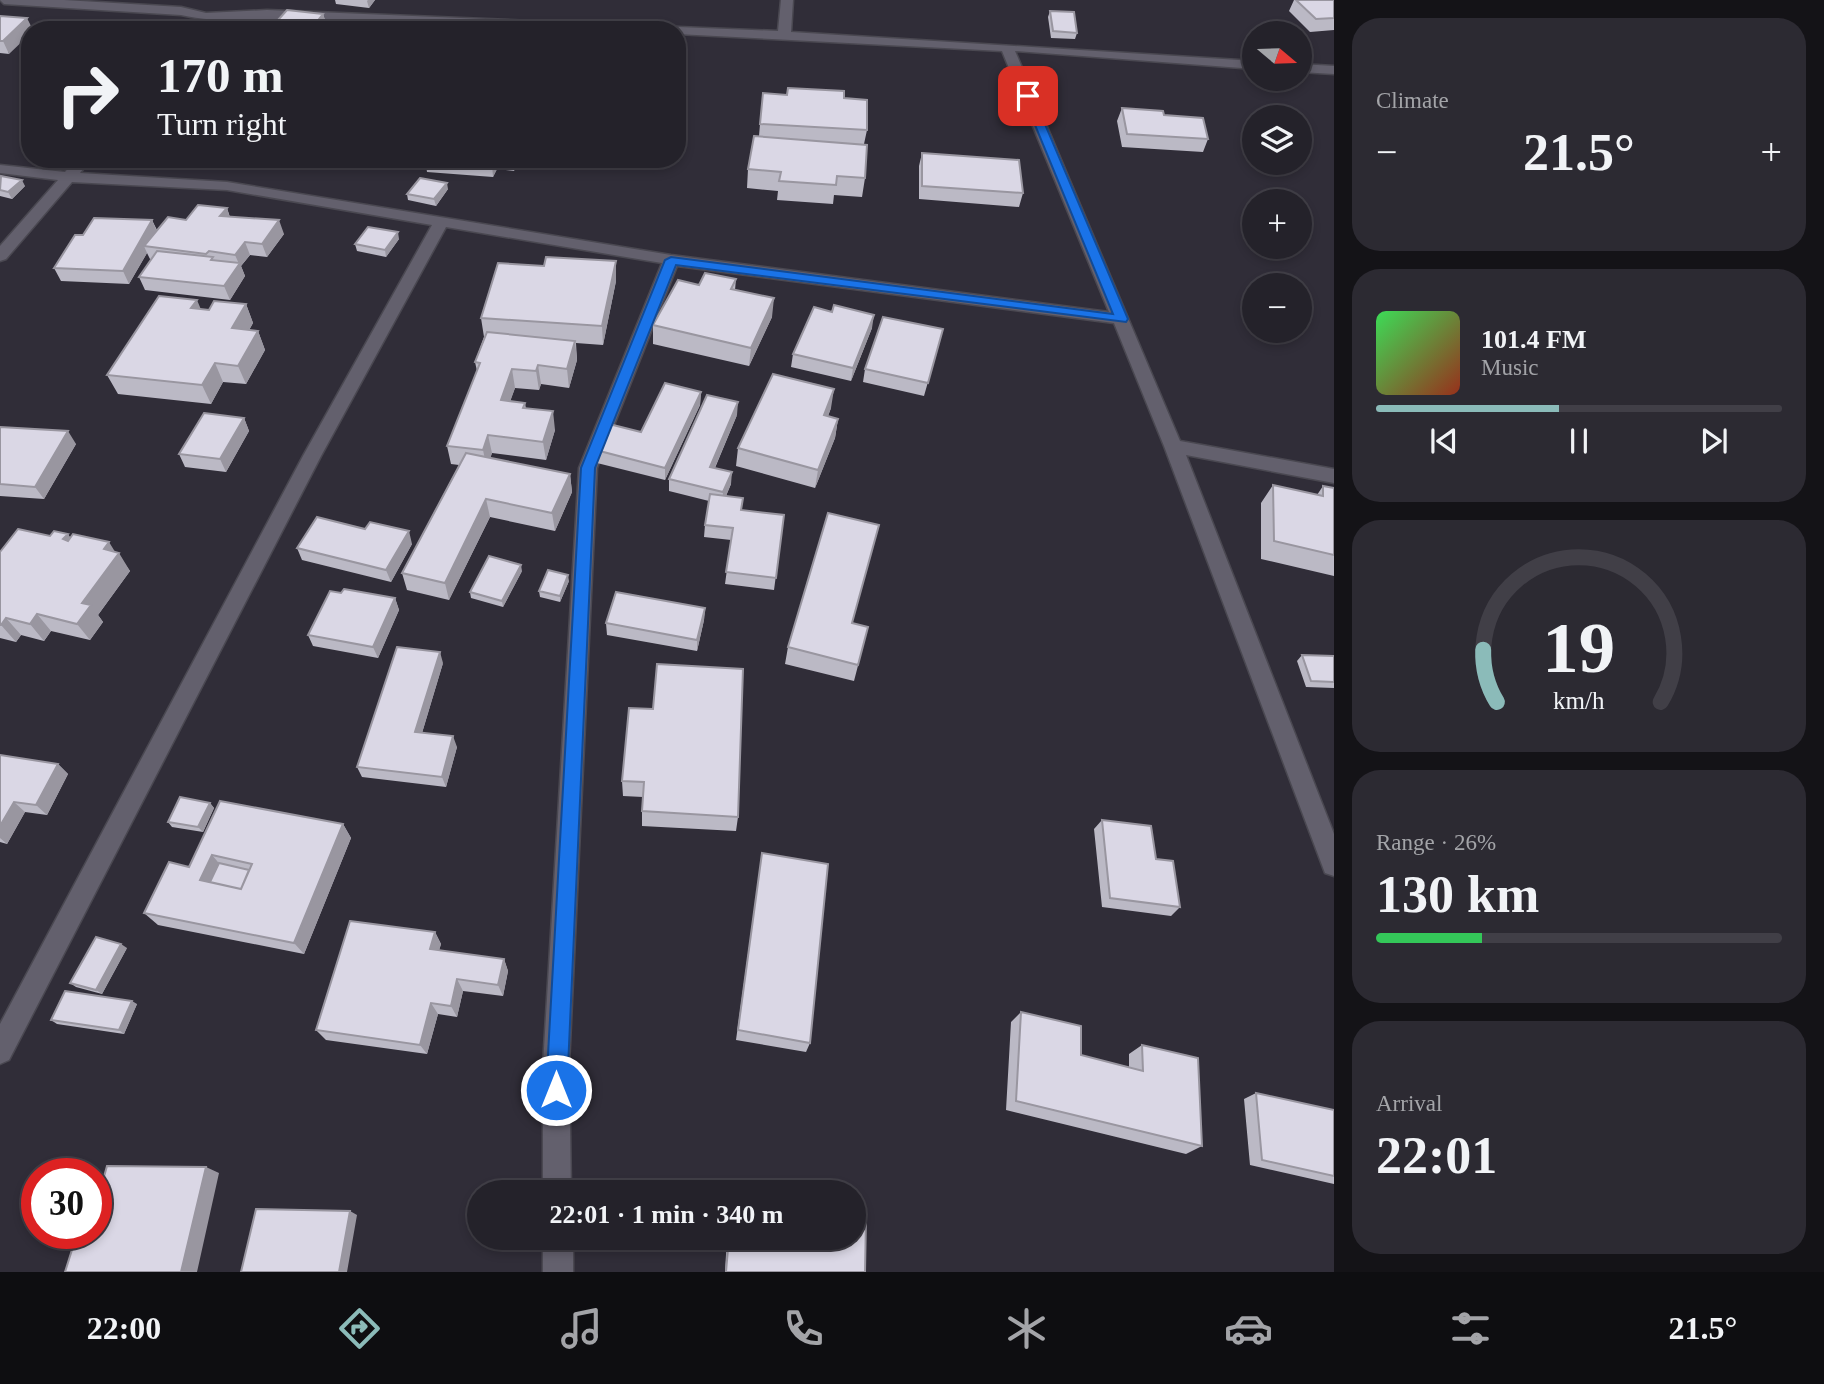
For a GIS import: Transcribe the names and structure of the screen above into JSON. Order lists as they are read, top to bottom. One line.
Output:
{"north":"right","page":{"tile":["Climate",["Range · 26%","130 km"],["Arrival","22:01"]],"map_buttons":["+","−"],"turn":["170 m","Turn right"],"heat":["−","21.5°","+"],"song":["101.4 FM","Music"],"limit":"30","trip":"22:01 · 1 min · 340 m","tabs":["22:00","21.5°"],"gauge":["19","km/h"]}}
